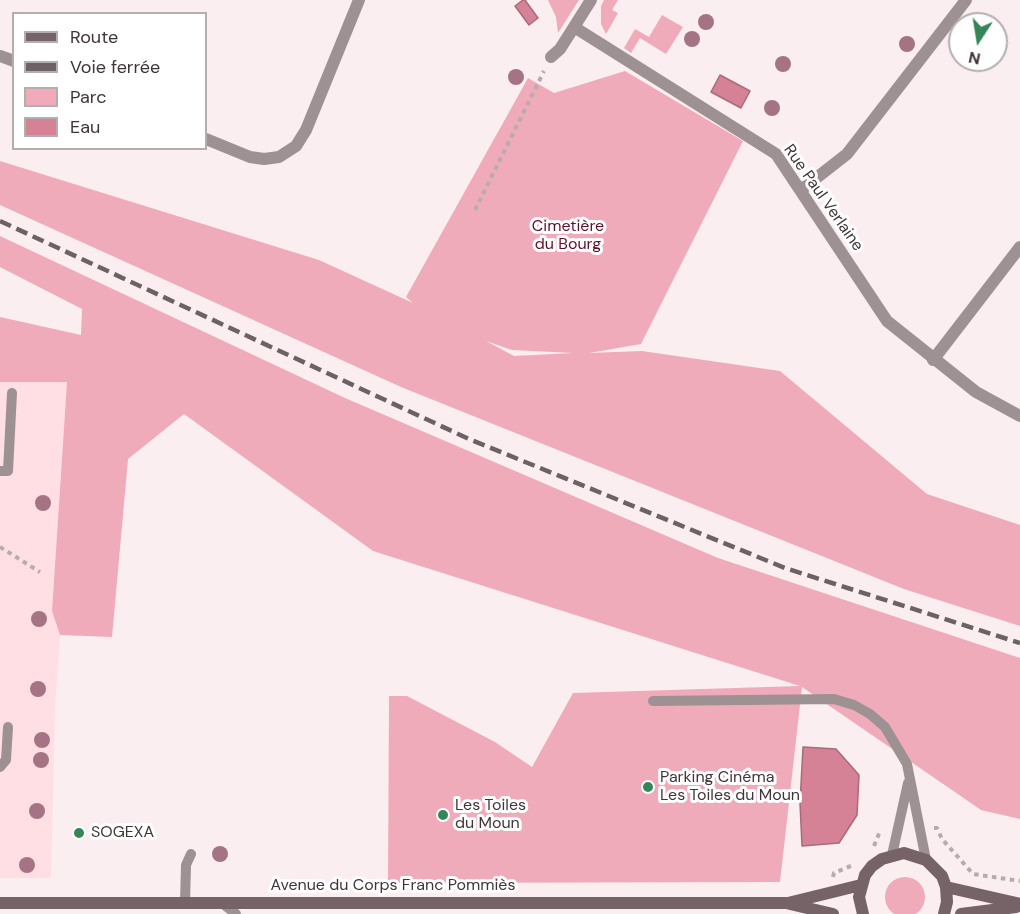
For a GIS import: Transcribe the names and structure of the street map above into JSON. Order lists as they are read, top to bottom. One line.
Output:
{"streets":{"main road":["Avenue du Corps Franc Pommiès"],"street":["Rue Paul Verlaine"]},"parks":["Cimetière du Bourg"],"places":["Parking Cinéma Les Toiles du Moun","Les Toiles du Moun","SOGEXA"],"legend":["Route","Voie ferrée","Parc","Eau"],"north":"bottom"}
